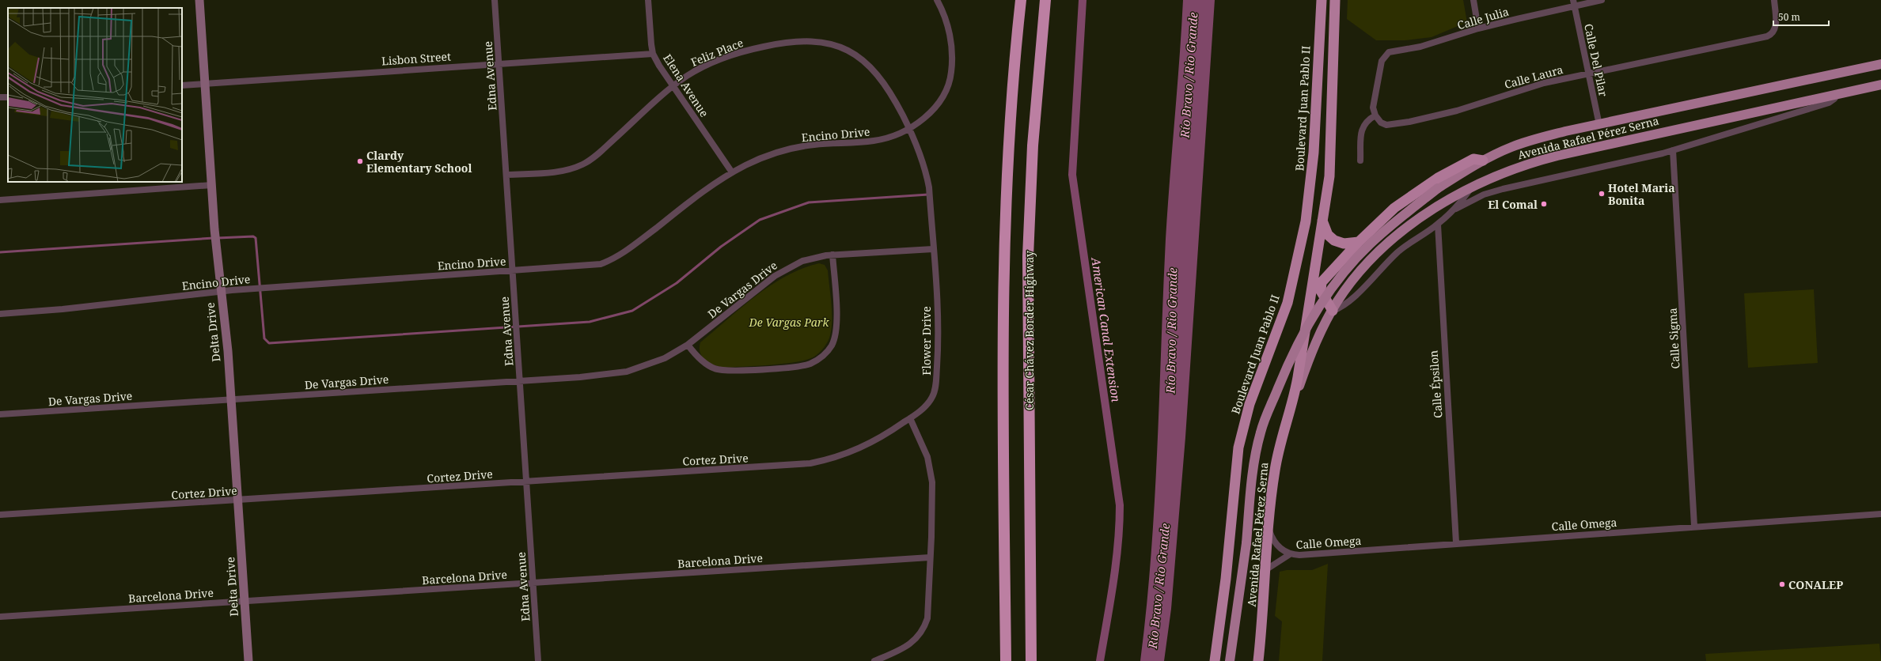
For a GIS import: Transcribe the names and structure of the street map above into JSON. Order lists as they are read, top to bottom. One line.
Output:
{"streets":{"highway":["Boulevard Juan Pablo II","Avenida Rafael Pérez Serna","César Chávez Border Highway"],"main road":["Delta Drive"],"street":["Calle Julia","Feliz Place","Lisbon Street","Calle Del Pilar","Edna Avenue","Calle Laura","Elena Avenue","Encino Drive","De Vargas Drive","Calle Sigma","Flower Drive","Calle Épsilon","Cortez Drive","Calle Omega","Barcelona Drive"]},"crossings":[["Calle Julia","Calle Del Pilar"],["Calle Julia","Calle Laura"],["Feliz Place","Edna Avenue"],["Feliz Place","Elena Avenue"],["Feliz Place","Encino Drive"],["Feliz Place","Flower Drive"],["Lisbon Street","Edna Avenue"],["Lisbon Street","Elena Avenue"],["Lisbon Street","Delta Drive"],["Calle Del Pilar","Calle Laura"],["Calle Del Pilar","Avenida Rafael Pérez Serna"],["Edna Avenue","Encino Drive"],["Edna Avenue","De Vargas Drive"],["Edna Avenue","Cortez Drive"],["Edna Avenue","Barcelona Drive"],["Elena Avenue","Encino Drive"],["Encino Drive","Delta Drive"],["Encino Drive","Flower Drive"],["De Vargas Drive","Delta Drive"],["De Vargas Drive","Flower Drive"],["Delta Drive","Cortez Drive"],["Delta Drive","Barcelona Drive"],["Calle Sigma","Calle Omega"],["Flower Drive","Cortez Drive"],["Calle Épsilon","Calle Omega"]],"water":["Río Bravo / Rio Grande","American Canal Extension"],"parks":["De Vargas Park"],"places":["Clardy Elementary School","Hotel Maria Bonita","El Comal","CONALEP"],"scale_bar":"50 m"}
